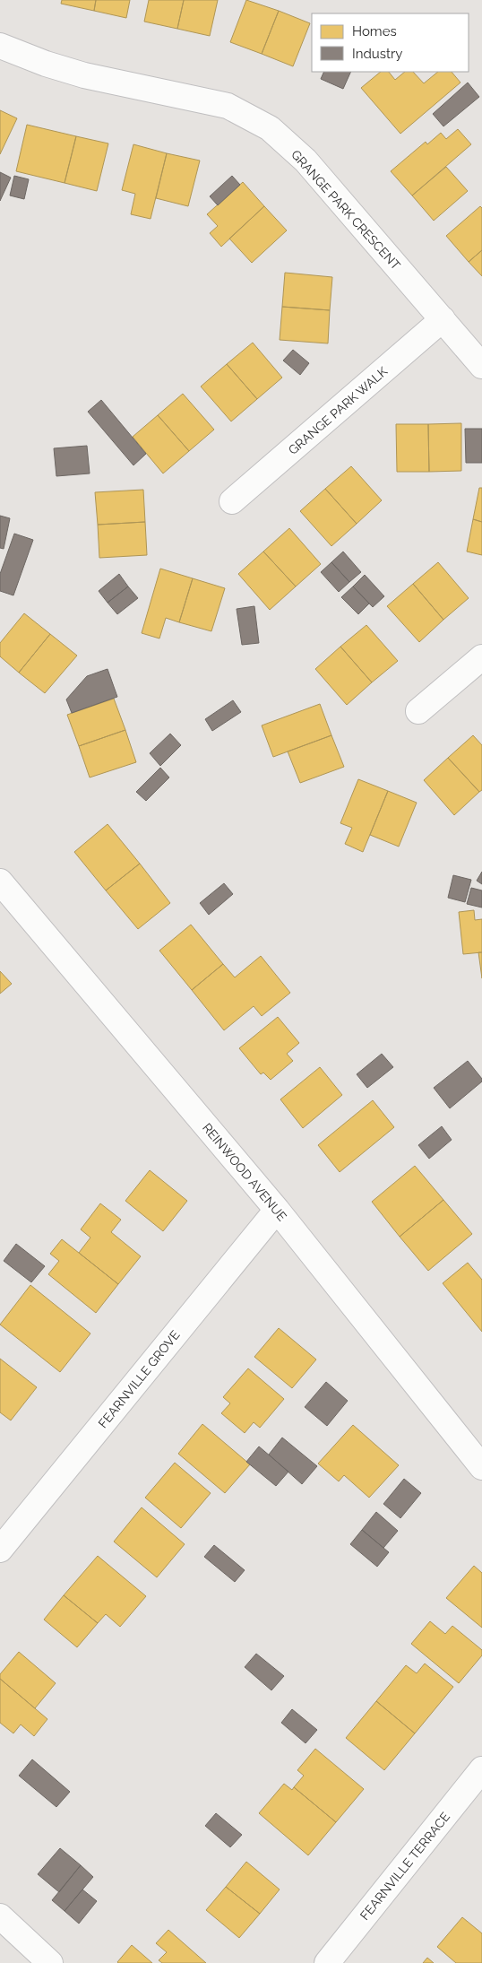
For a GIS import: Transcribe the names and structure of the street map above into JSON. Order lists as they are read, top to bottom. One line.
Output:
{"streets":{"street":["GRANGE PARK CRESCENT","GRANGE PARK WALK","REINWOOD AVENUE","FEARNVILLE GROVE","FEARNVILLE TERRACE"]},"crossings":[["GRANGE PARK CRESCENT","GRANGE PARK WALK"],["REINWOOD AVENUE","FEARNVILLE GROVE"]],"legend":["Homes","Industry"]}
